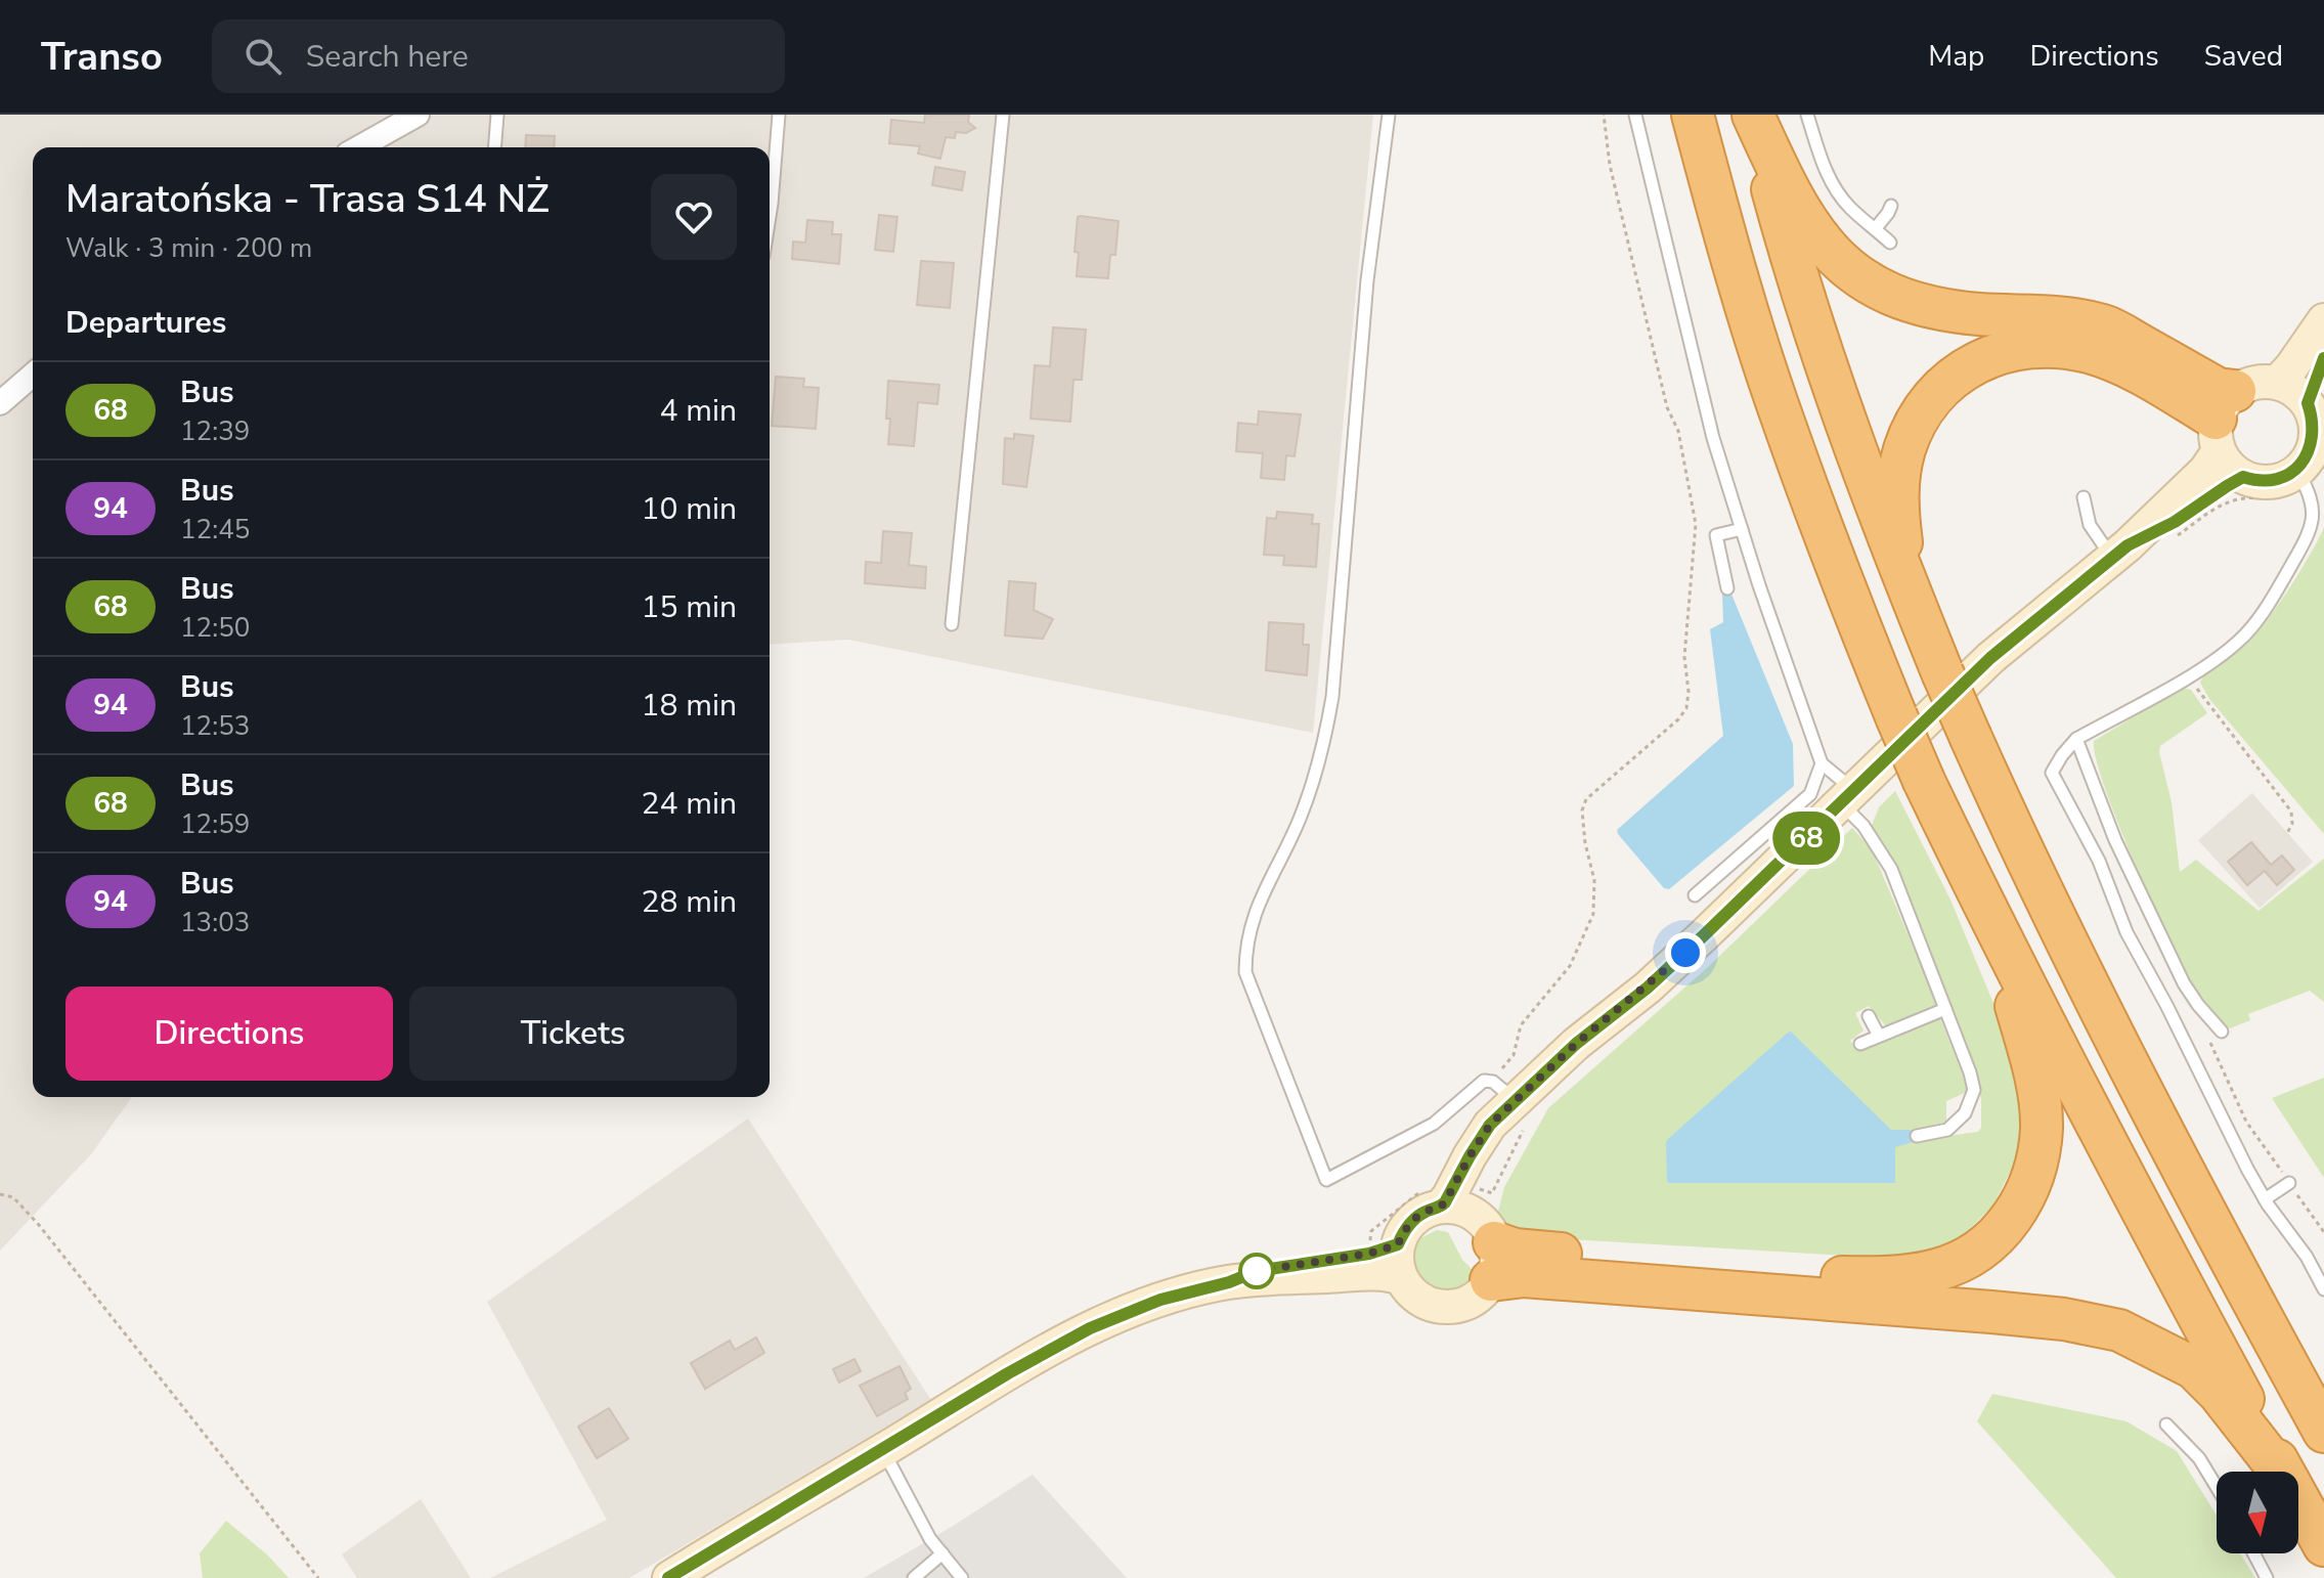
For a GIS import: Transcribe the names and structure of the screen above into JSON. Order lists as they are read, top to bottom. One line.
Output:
{"lines":["bus line 68"],"north":"bottom","page":{"header":"Transo","search":"Search here","nav":["Map","Directions","Saved"],"on_map":"68","heading":[["Maratońska - Trasa S14 NŻ","Walk · 3 min · 200 m"],"Departures"],"list":[{"mark":"68","name":"Bus","note":"12:39","value":"4 min"},{"mark":"94","name":"Bus","note":"12:45","value":"10 min"},{"mark":"68","name":"Bus","note":"12:50","value":"15 min"},{"mark":"94","name":"Bus","note":"12:53","value":"18 min"},{"mark":"68","name":"Bus","note":"12:59","value":"24 min"},{"mark":"94","name":"Bus","note":"13:03","value":"28 min"}],"buttons":["Directions","Tickets"]}}
